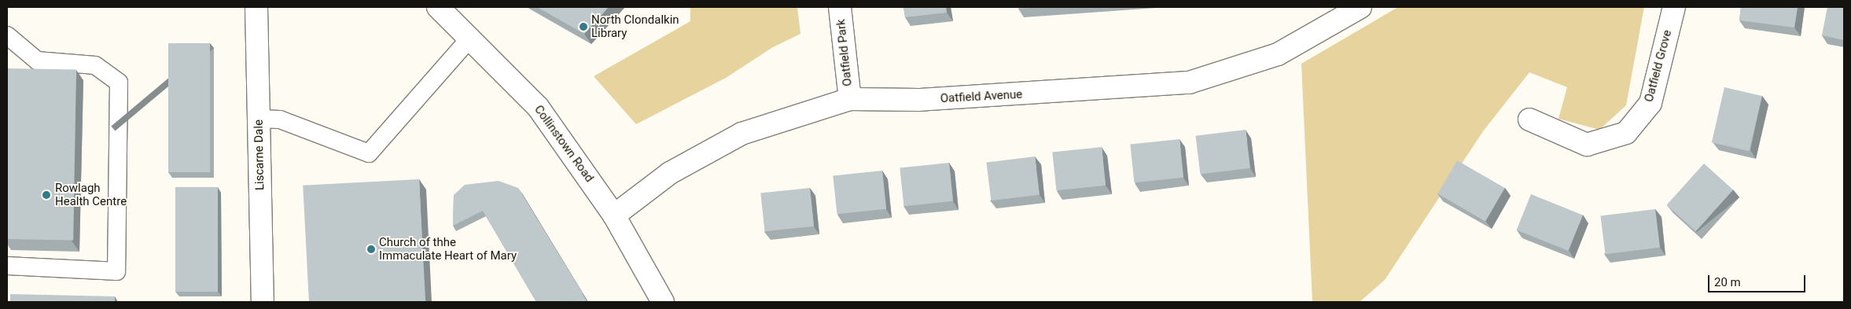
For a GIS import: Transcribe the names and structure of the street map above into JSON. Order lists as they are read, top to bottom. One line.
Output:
{"streets":{"street":["Oatfield Park","Oatfield Grove","Oatfield Avenue","Collinstown Road","Liscarne Dale"]},"crossings":[["Oatfield Park","Oatfield Avenue"],["Oatfield Avenue","Collinstown Road"]],"places":["North Clondalkin Library","Rowlagh Health Centre","Church of thhe Immaculate Heart of Mary"],"scale_bar":"20 m"}
